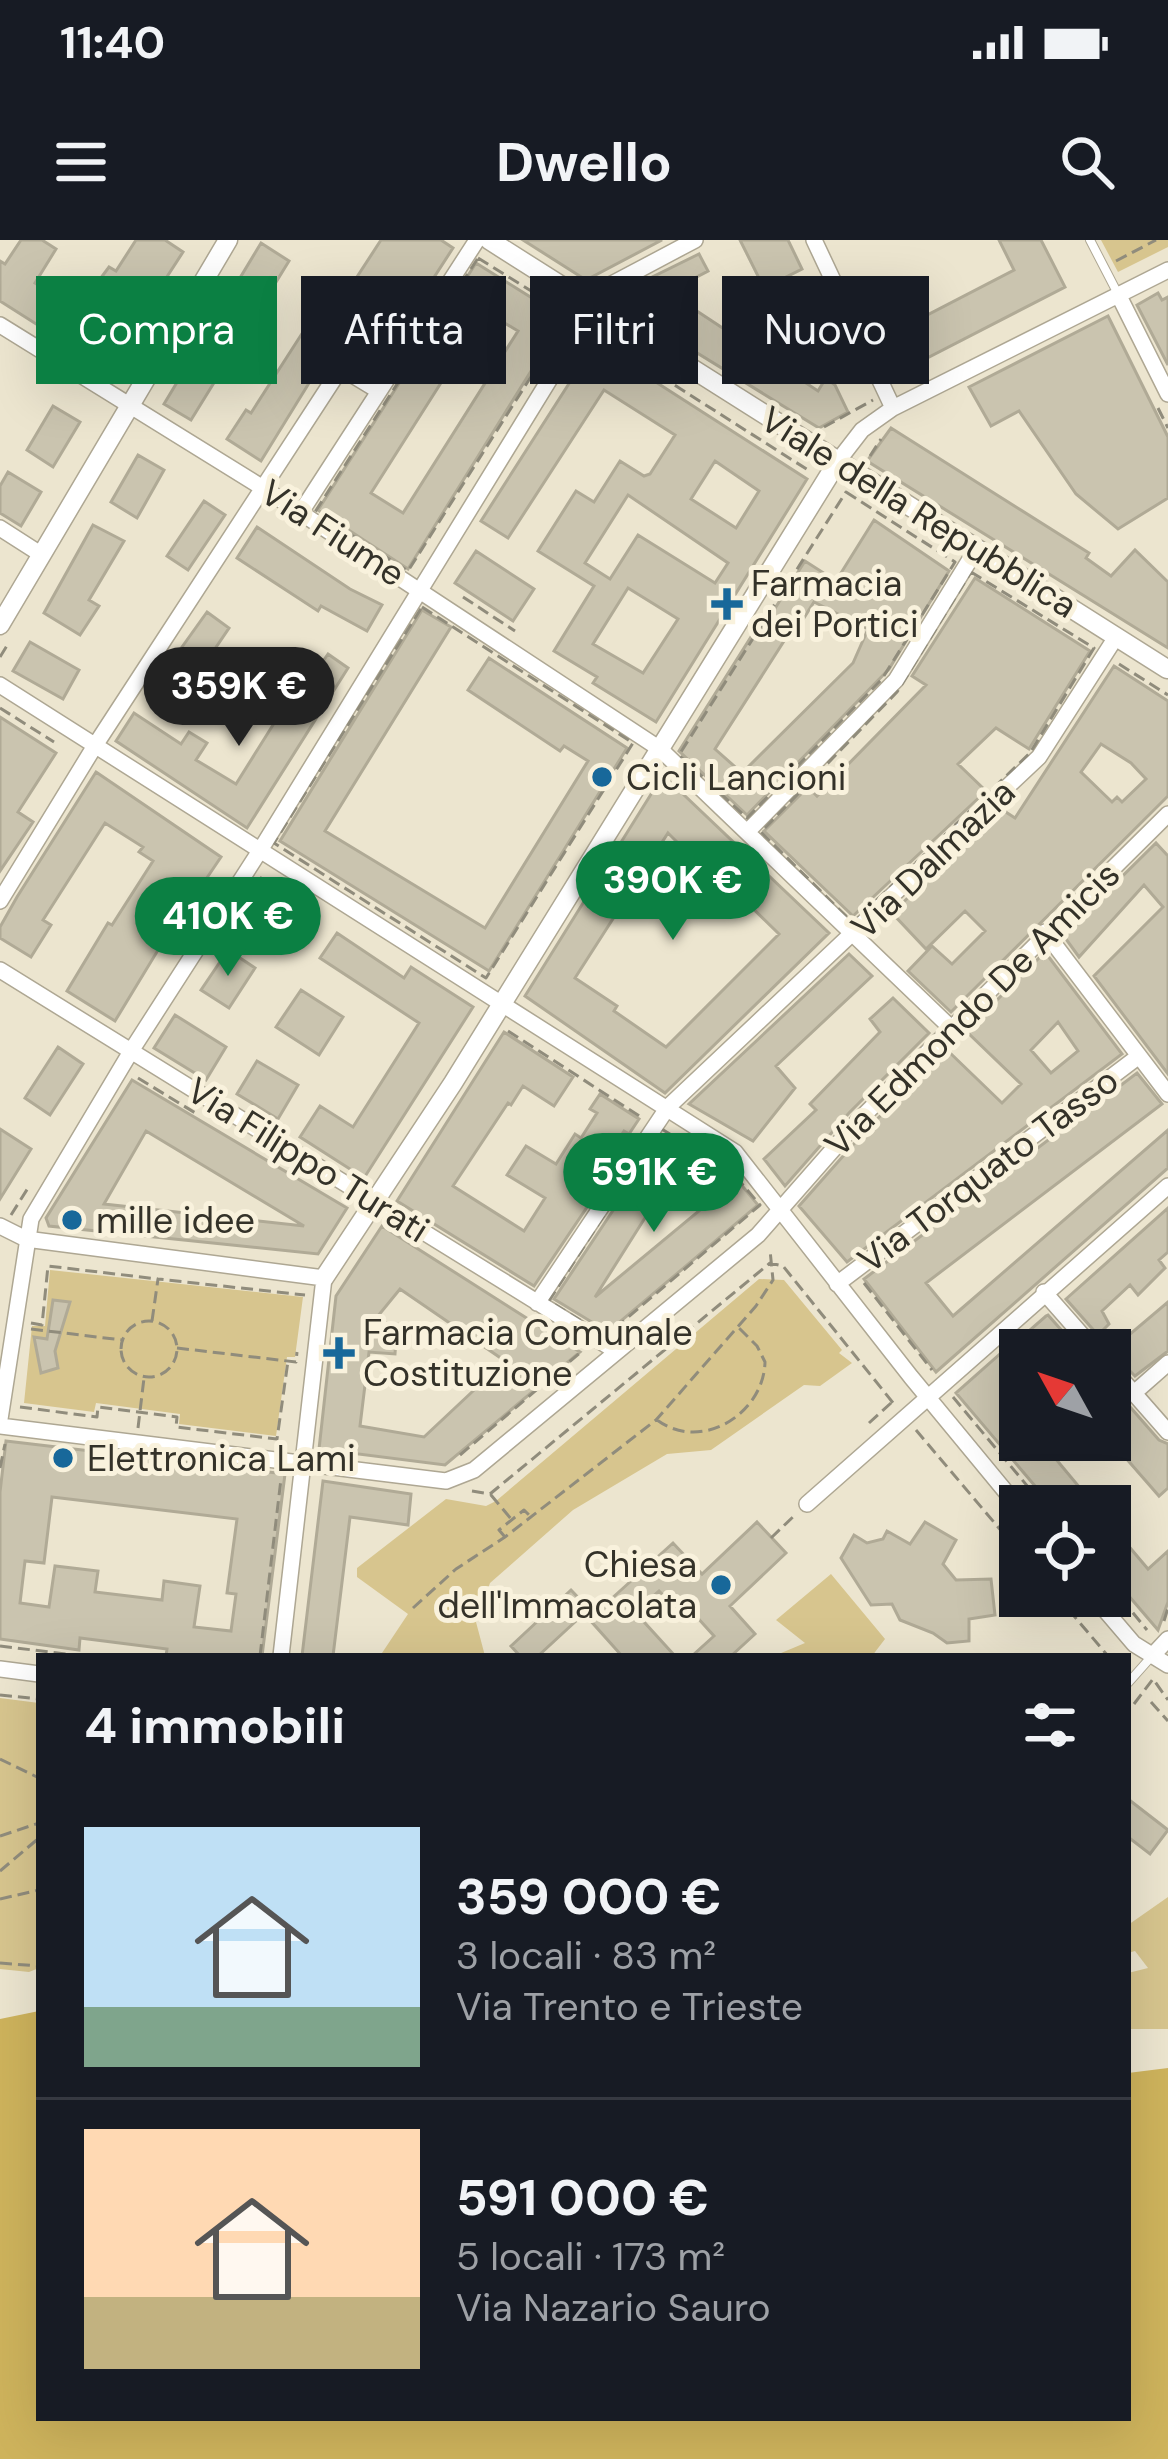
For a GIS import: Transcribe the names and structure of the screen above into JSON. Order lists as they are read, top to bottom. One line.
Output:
{"streets":{"street":["Viale della Repubblica","Via Fiume","Via Dalmazia","Via Edmondo De Amicis","Via Filippo Turati","Via Torquato Tasso"]},"crossings":[["Viale della Repubblica","Via Dalmazia"],["Via Fiume","Via Dalmazia"],["Via Fiume","Via Edmondo De Amicis"],["Via Dalmazia","Via Filippo Turati"],["Via Edmondo De Amicis","Via Filippo Turati"]],"places":{"health":["Farmacia dei Portici","Farmacia Comunale Costituzione"],"other":["Cicli Lancioni","mille idee","Elettronica Lami","Chiesa dell'Immacolata"]},"north":"top left","page":{"status":"11:40","header":"Dwello","chip":["Compra","Affitta","Filtri","Nuovo"],"price":["359K €","390K €","410K €","591K €"],"heading":"4 immobili","list":[{"name":"359 000 €","note":"3 locali · 83 m² · Via Trento e Trieste"},{"name":"591 000 €","note":"5 locali · 173 m² · Via Nazario Sauro"}]}}
